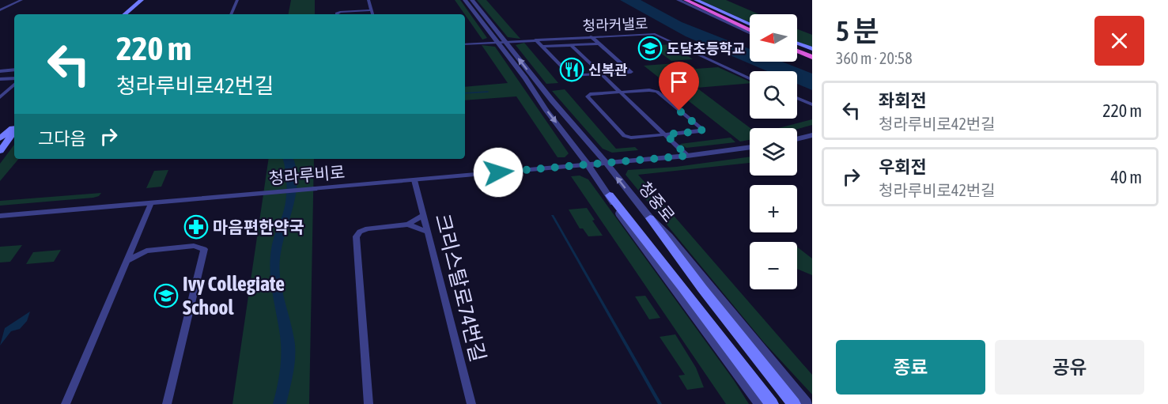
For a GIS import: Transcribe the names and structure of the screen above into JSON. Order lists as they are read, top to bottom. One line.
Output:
{"streets":{"main road":["청중로"],"street":["청라커낼로","청라루비로","크리스탈로74번길"]},"crossings":[["청라커낼로","청라루비로"],["청라커낼로","청중로"],["청라루비로","청중로"],["청라루비로","크리스탈로74번길"]],"places":{"school or university":["도담초등학교","Ivy Collegiate School"],"restaurant":["신복관"],"pharmacy":["마음편한약국"]},"north":"left","page":{"heading":["5 분","360 m · 20:58"],"map_buttons":["+","−"],"turn":["220 m","청라루비로42번길"],"list":[{"name":"좌회전","note":"청라루비로42번길","value":"220 m"},{"name":"우회전","note":"청라루비로42번길","value":"40 m"}],"then":"그다음","buttons":["종료","공유"]}}
